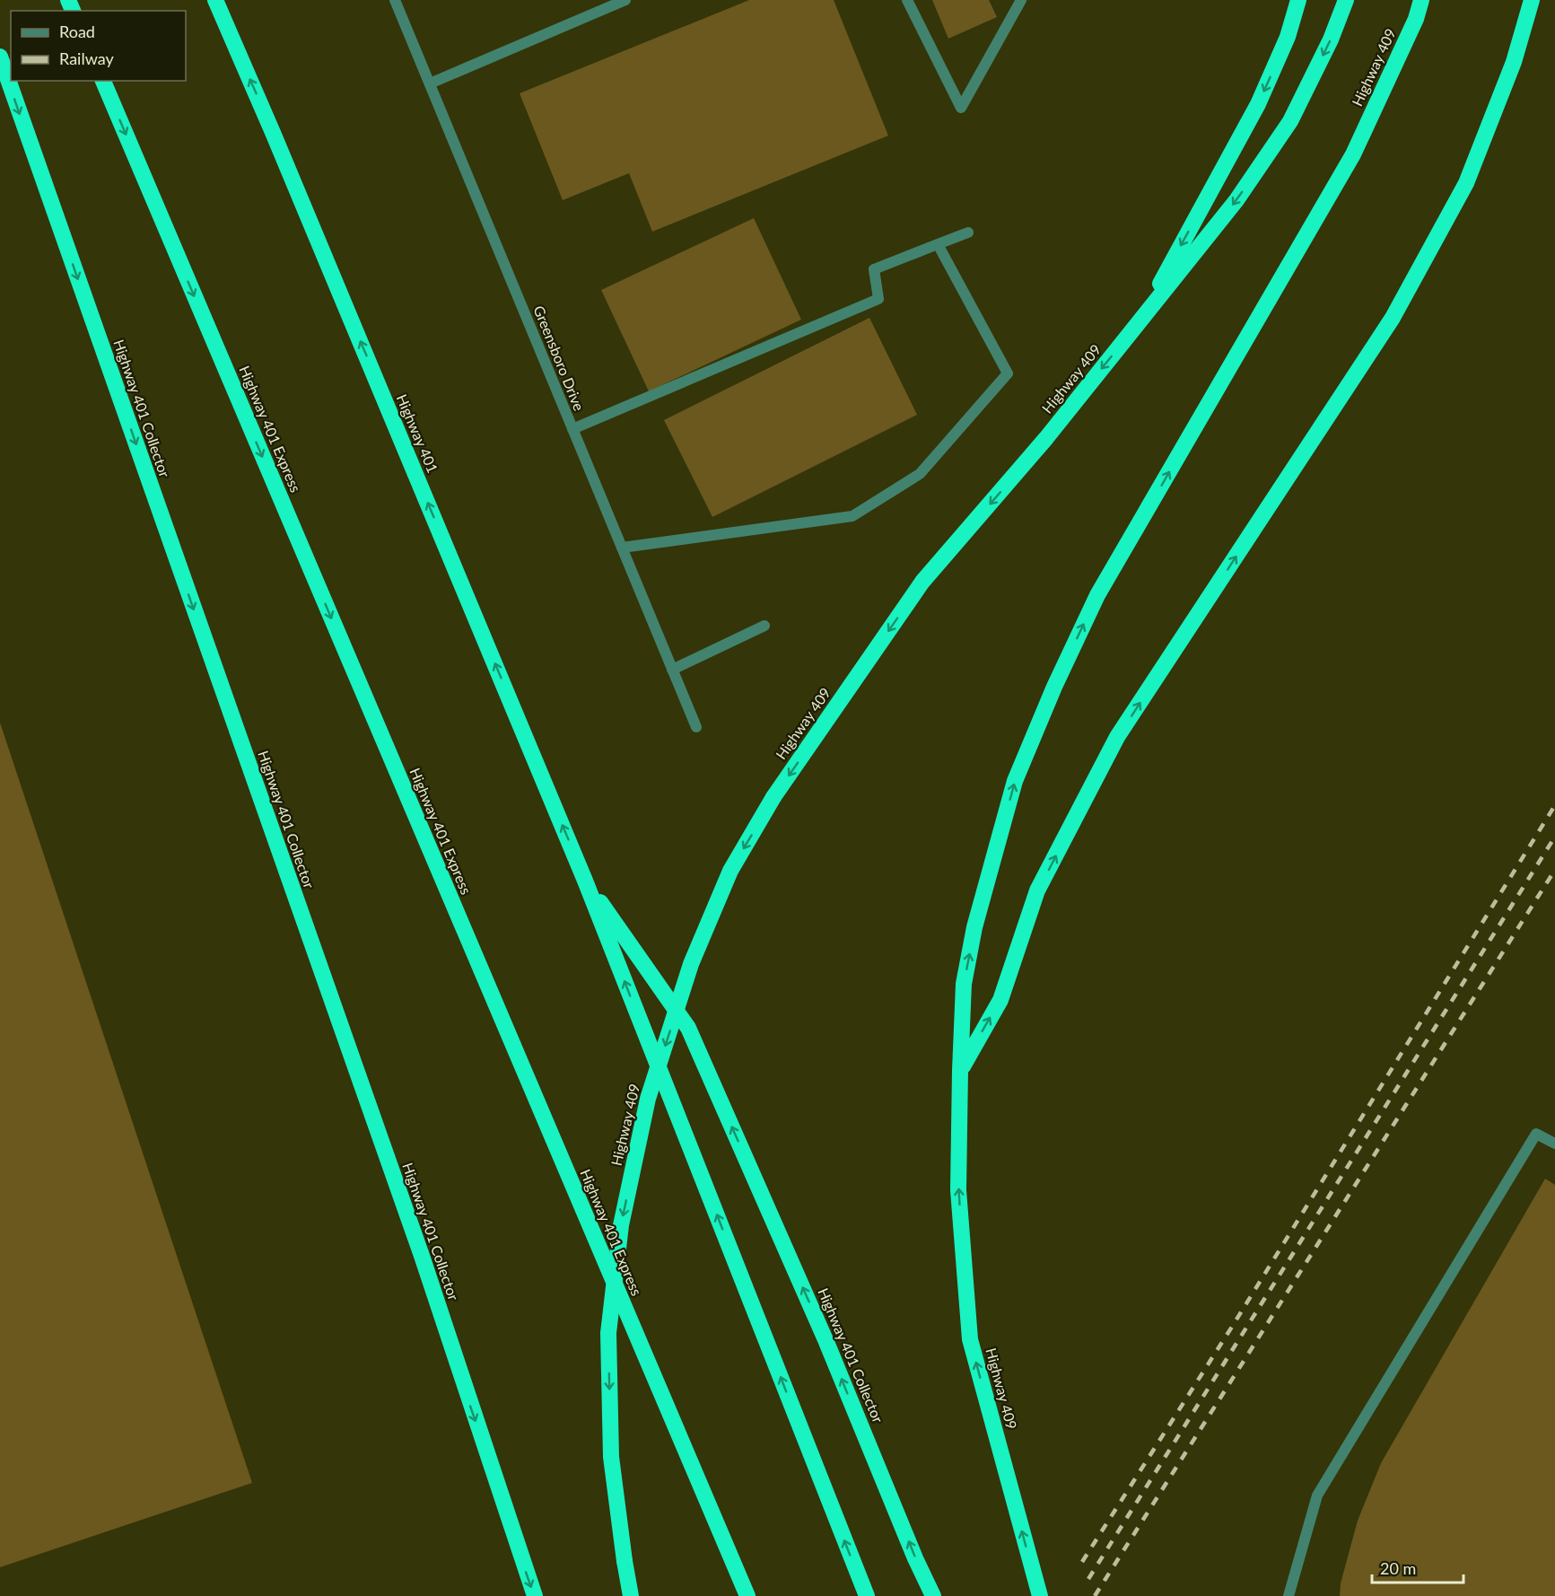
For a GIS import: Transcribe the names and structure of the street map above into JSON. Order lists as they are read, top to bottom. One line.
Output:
{"streets":{"highway":["Highway 409","Highway 401 Collector","Highway 401 Express","Highway 401"],"street":["Greensboro Drive"]},"crossings":[["Highway 401 Collector","Highway 401"]],"one_way":["Highway 401"],"legend":["Road","Railway"],"scale_bar":"20 m"}
